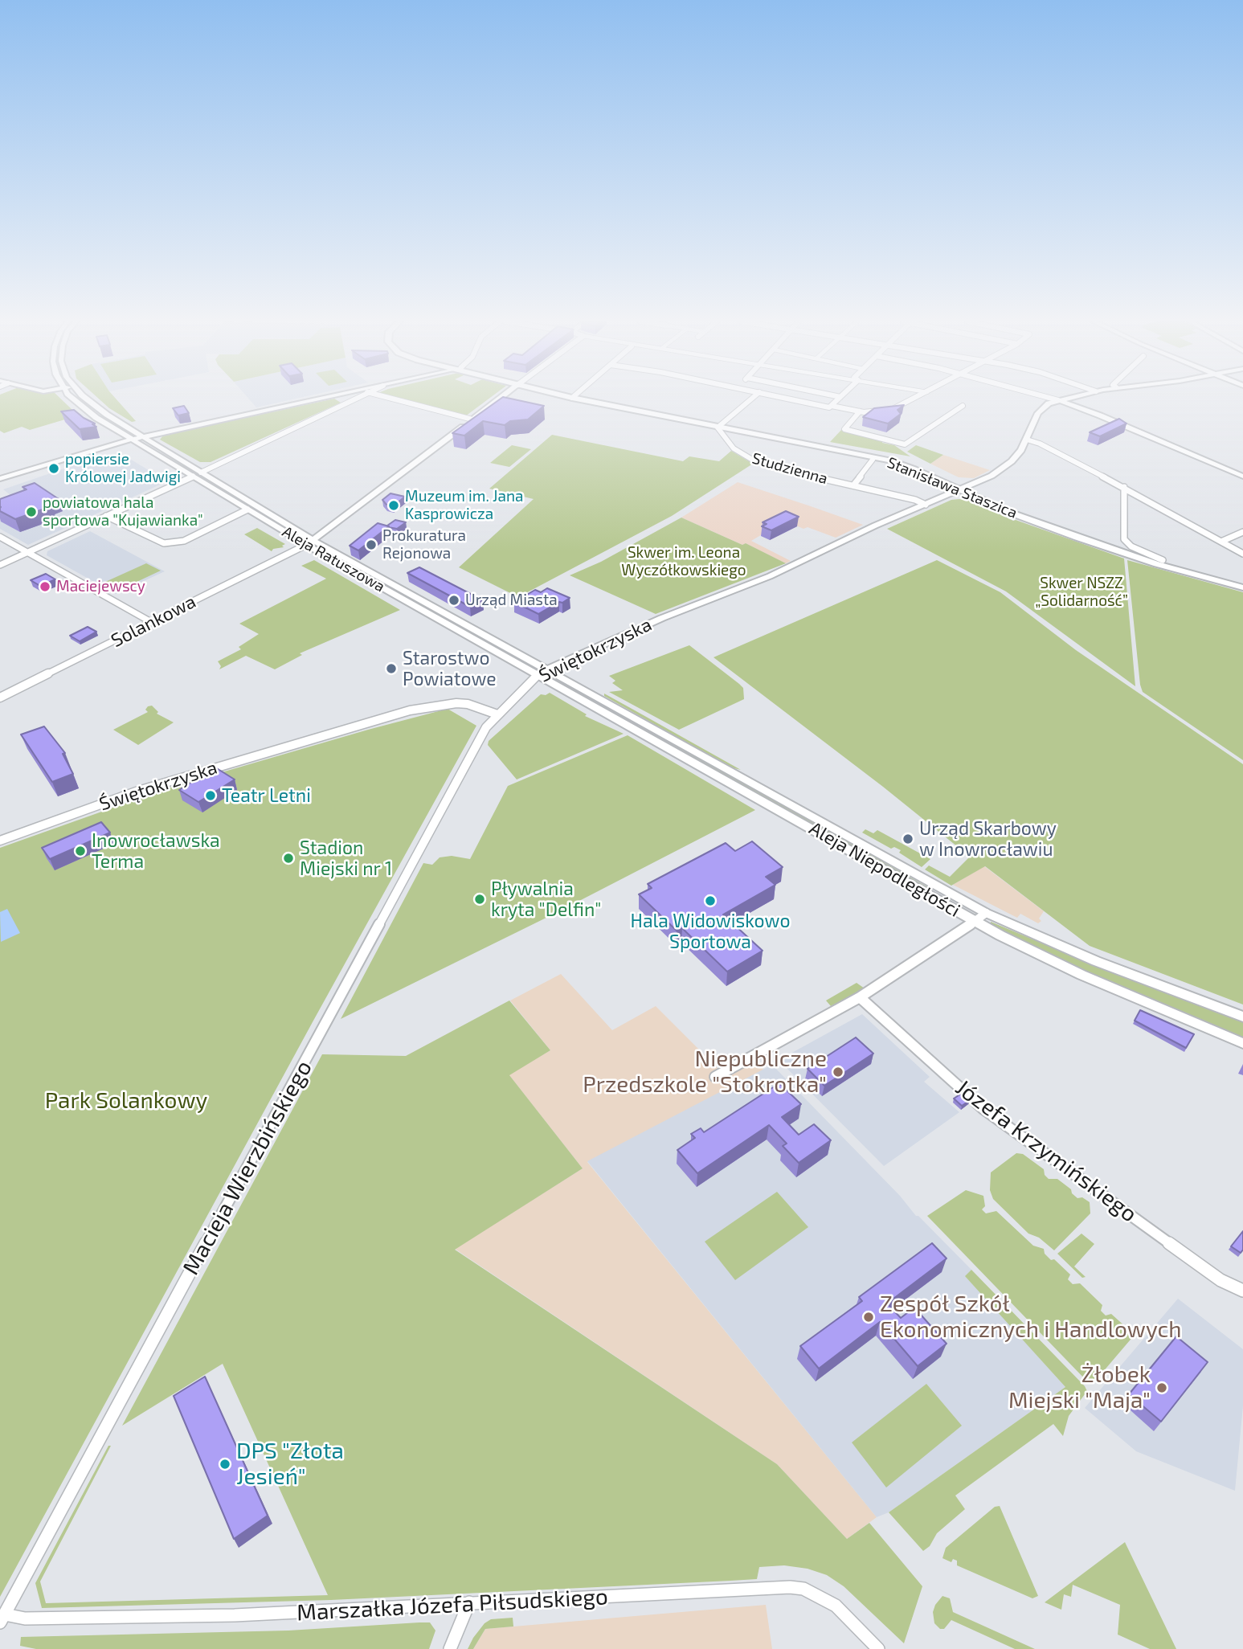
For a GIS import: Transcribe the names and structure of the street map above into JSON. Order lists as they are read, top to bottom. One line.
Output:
{"streets":{"main road":["Stanisława Staszica"],"street":["Studzienna","Aleja Ratuszowa","Solankowa","Świętokrzyska","Aleja Niepodległości","Józefa Krzymińskiego","Macieja Wierzbińskiego","Marszałka Józefa Piłsudskiego"]},"crossings":[["Studzienna","Stanisława Staszica"],["Studzienna","Świętokrzyska"],["Stanisława Staszica","Świętokrzyska"],["Aleja Ratuszowa","Solankowa"],["Aleja Ratuszowa","Świętokrzyska"],["Aleja Ratuszowa","Aleja Niepodległości"],["Świętokrzyska","Aleja Niepodległości"],["Świętokrzyska","Macieja Wierzbińskiego"],["Macieja Wierzbińskiego","Marszałka Józefa Piłsudskiego"]],"parks":["Skwer im. Leona Wyczółkowskiego","Skwer NSZZ „Solidarność”","Park Solankowy"],"places":["popiersie Królowej Jadwigi","Muzeum im. Jana Kasprowicza","powiatowa hala sportowa \"Kujawianka\"","Prokuratura Rejonowa","Maciejewscy","Urząd Miasta","Starostwo Powiatowe","Teatr Letni","Urząd Skarbowy w Inowrocławiu","Inowrocławska Terma","Stadion Miejski nr 1","Pływalnia kryta \"Delfin\"","Hala Widowiskowo Sportowa","Niepubliczne Przedszkole \"Stokrotka\"","Zespół Szkół Ekonomicznych i Handlowych","Żłobek Miejski \"Maja\"","DPS \"Złota Jesień\""]}
